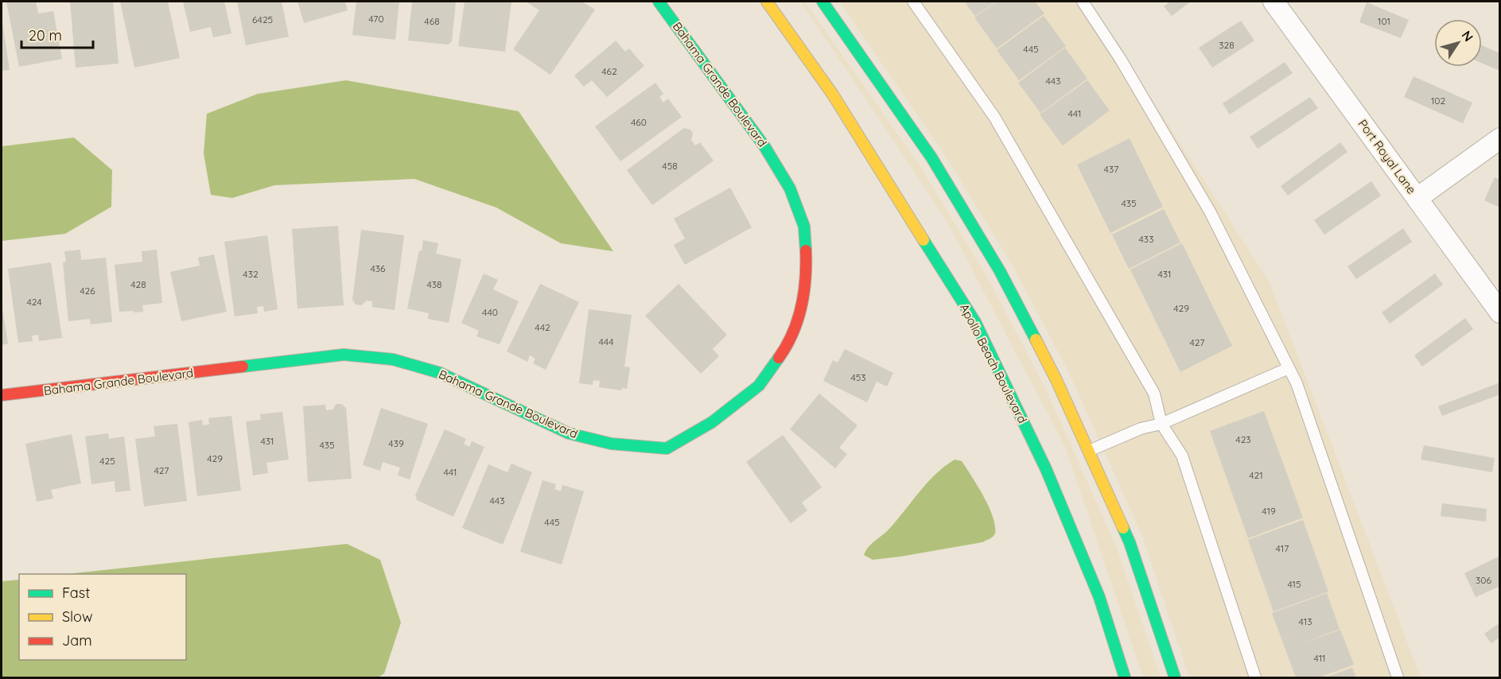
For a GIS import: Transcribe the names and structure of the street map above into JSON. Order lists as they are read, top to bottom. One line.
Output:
{"streets":{"main road":["Bahama Grande Boulevard","Apollo Beach Boulevard"],"street":["Port Royal Lane"]},"house_numbers":["470","6425","468","101","328","445","462","443","102","441","460","458","437","435","433","436","432","431","428","438","426","424","429","440","442","444","427","453","423","431","439","435","429","425","427","441","421","443","419","445","417","306","415","413","411"],"legend":["Fast","Slow","Jam"],"scale_bar":"20 m","north":"top right"}
